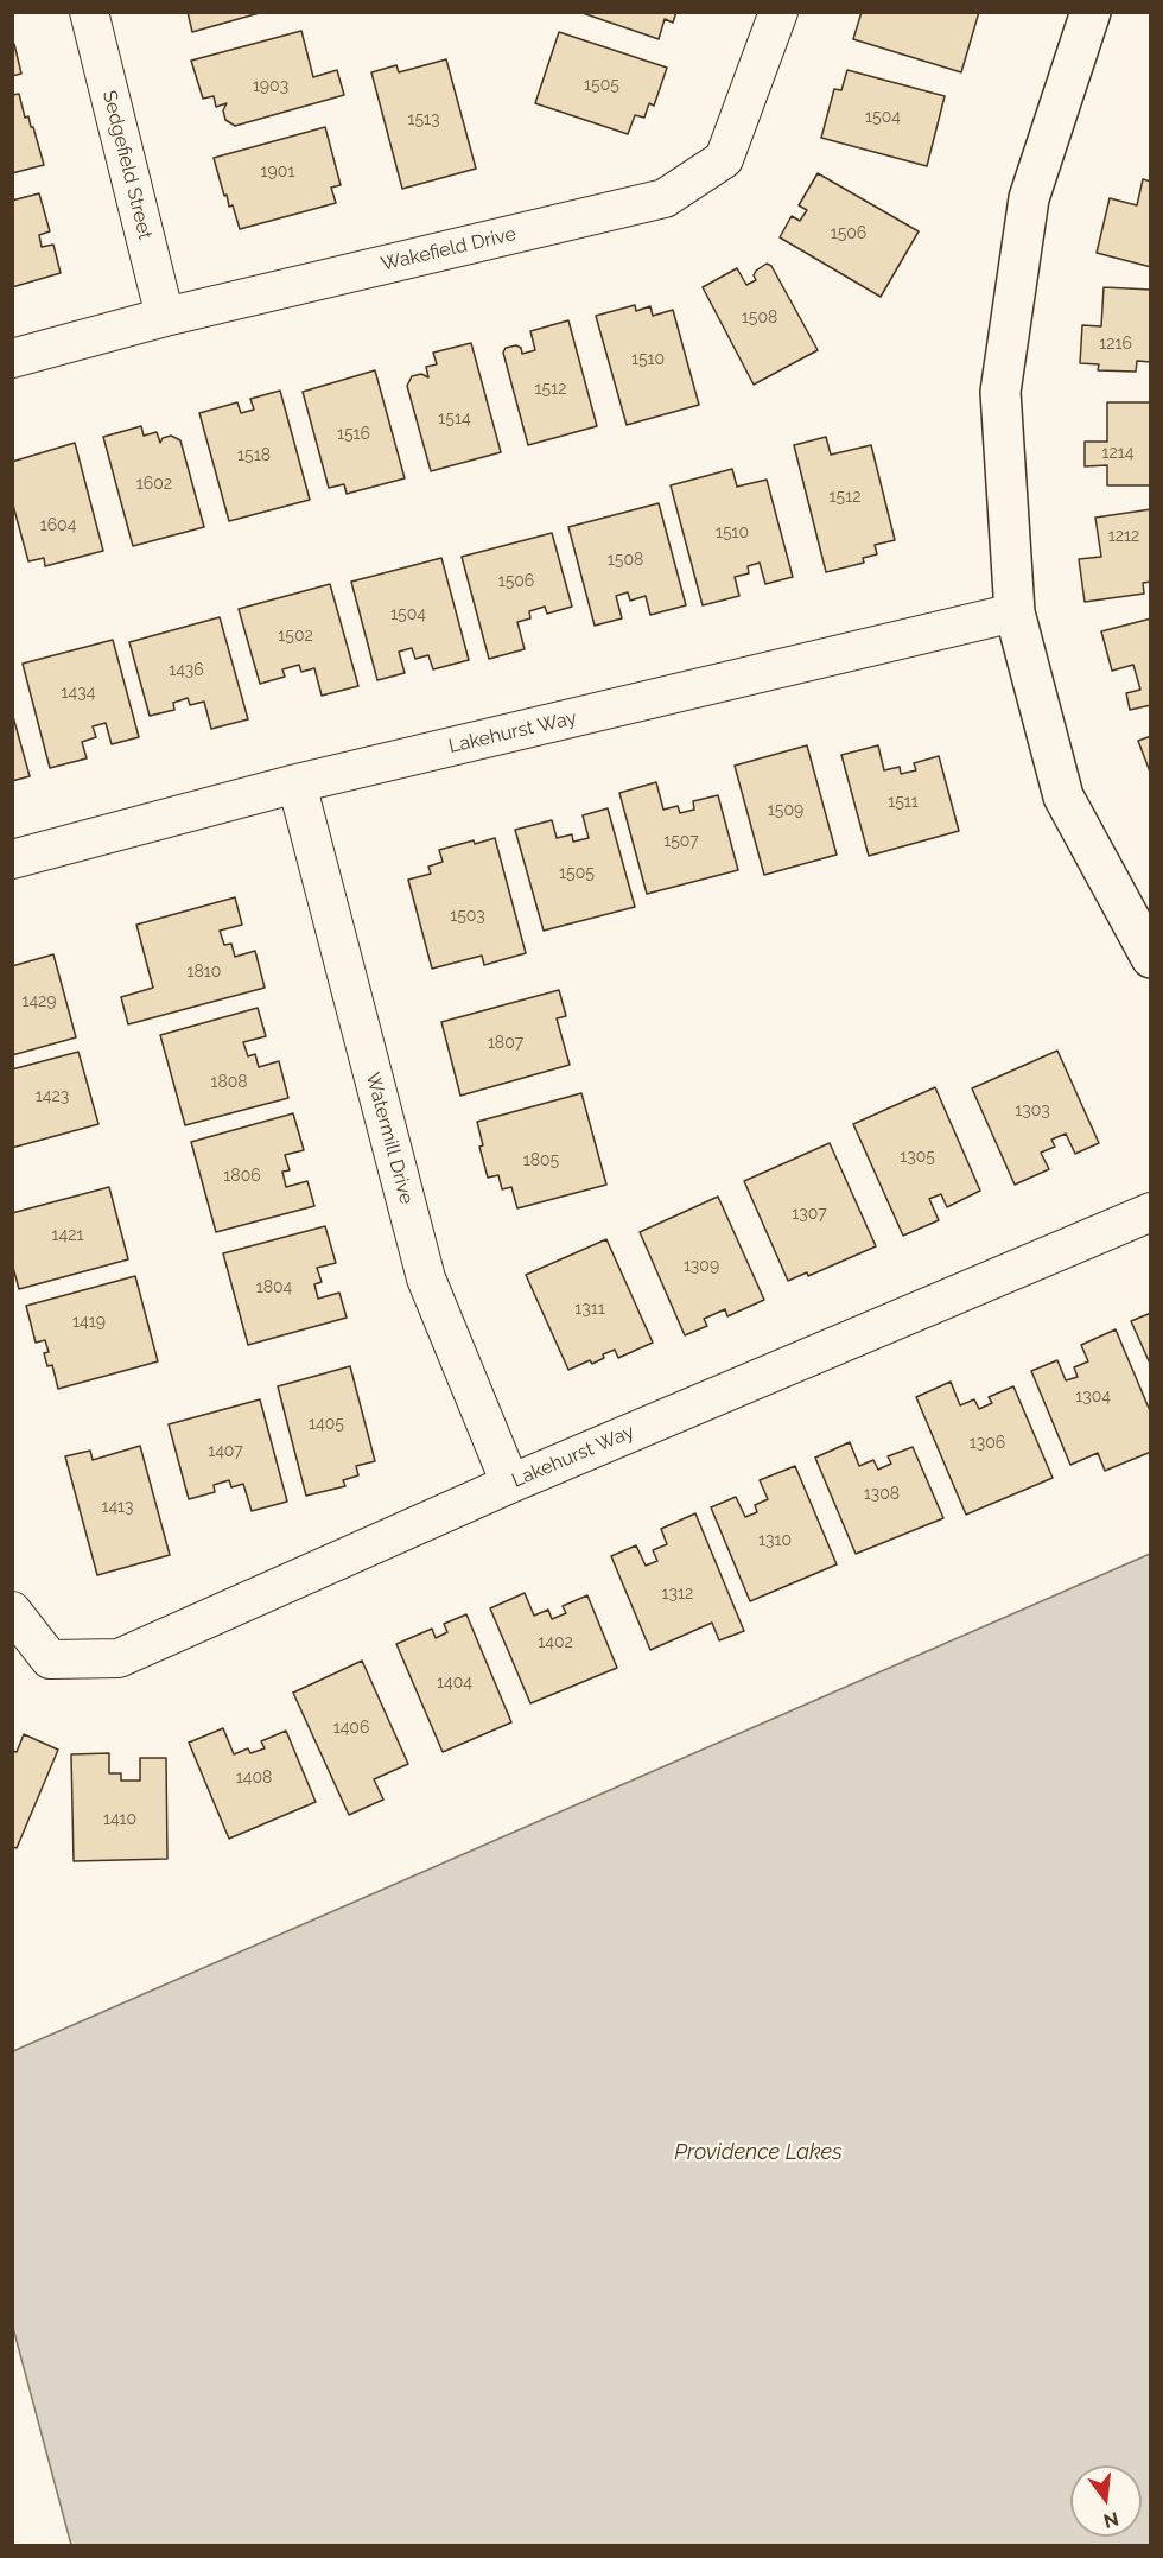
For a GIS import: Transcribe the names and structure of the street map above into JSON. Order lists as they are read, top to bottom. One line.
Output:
{"streets":{"street":["Sedgefield Street","Wakefield Drive","Lakehurst Way","Watermill Drive"]},"crossings":[["Sedgefield Street","Wakefield Drive"],["Lakehurst Way","Watermill Drive"]],"water":["Providence Lakes"],"house_numbers":["1505","1903","1504","1513","1901","1506","1508","1216","1510","1512","1514","1516","1214","1518","1602","1512","1604","1510","1212","1508","1506","1504","1502","1436","1434","1511","1509","1507","1505","1503","1810","1429","1807","1808","1423","1303","1305","1805","1806","1307","1421","1309","1804","1311","1419","1304","1405","1306","1407","1308","1413","1310","1312","1402","1404","1406","1408","1410"],"north":"bottom"}
